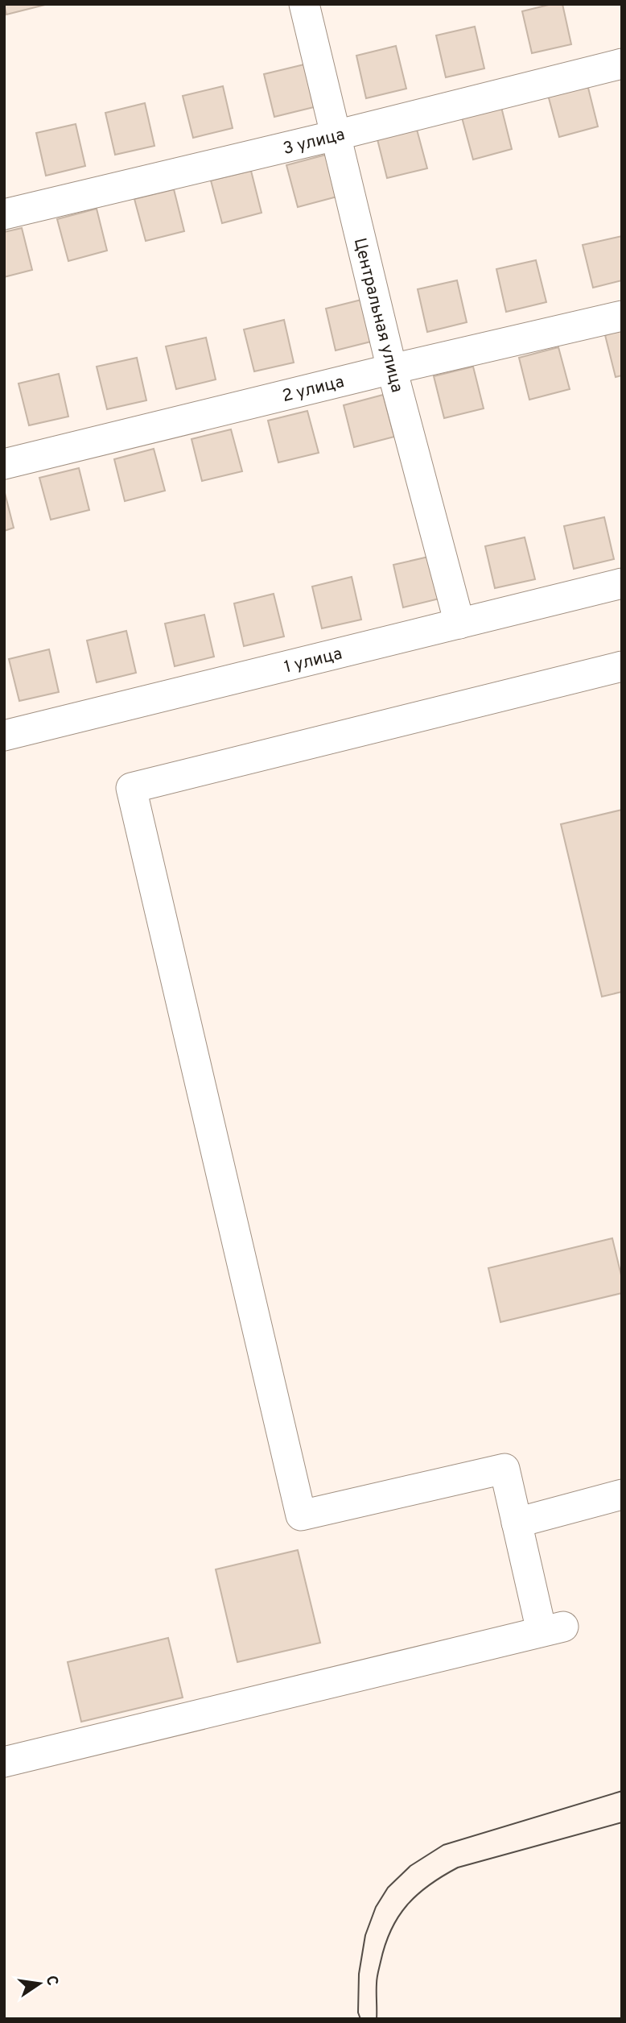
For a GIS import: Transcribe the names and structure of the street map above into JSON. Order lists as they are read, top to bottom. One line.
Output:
{"streets":{"street":["3 улица","Центральная улица","2 улица","1 улица"]},"crossings":[["3 улица","Центральная улица"],["Центральная улица","2 улица"],["Центральная улица","1 улица"]],"north":"right"}
